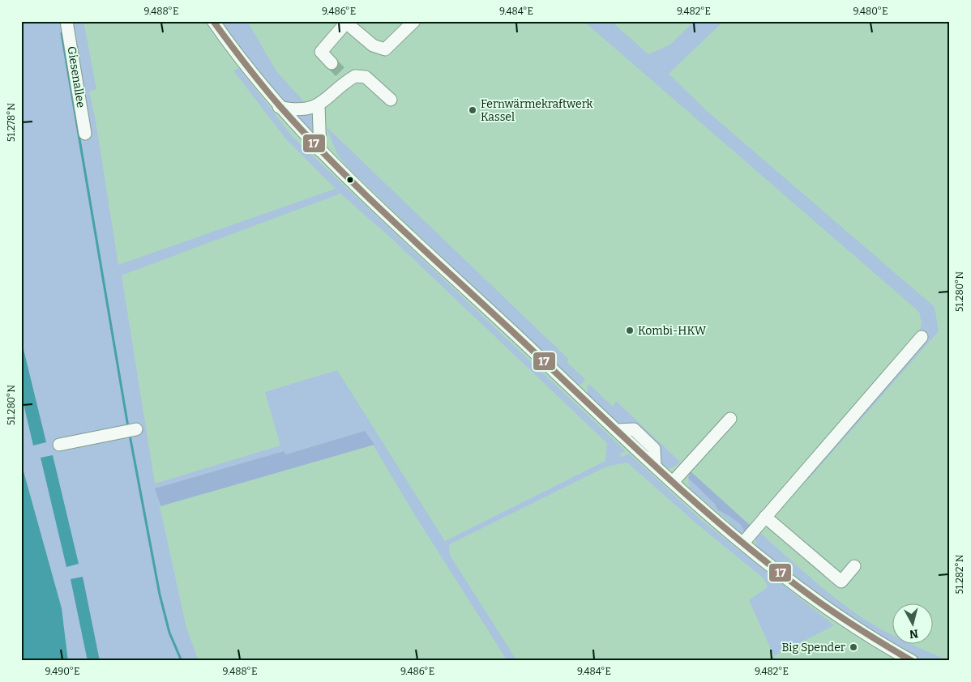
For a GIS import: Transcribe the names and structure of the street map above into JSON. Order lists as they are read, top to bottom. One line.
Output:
{"streets":{"street":["Giesenallee"]},"places":["Fernwärmekraftwerk Kassel","Kombi-HKW","Big Spender"],"lines":["transit line 17"],"north":"bottom","coordinates":["9.488°E","9.486°E","9.484°E","9.482°E","9.480°E","51.278°N","51.280°N","51.282°N","9.490°E"]}
